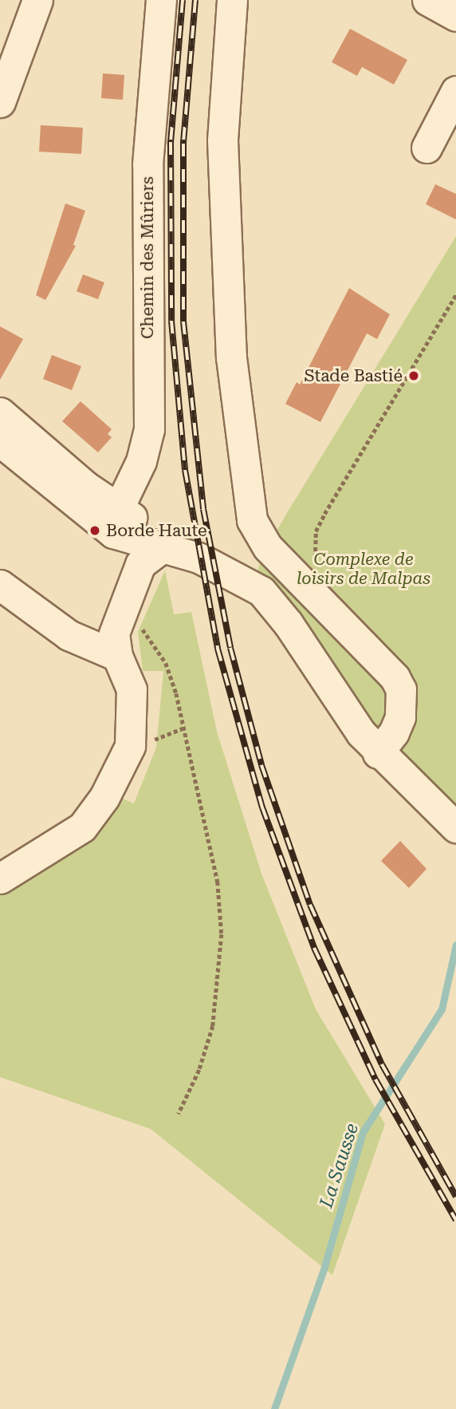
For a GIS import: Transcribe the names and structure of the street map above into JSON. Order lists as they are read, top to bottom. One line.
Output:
{"streets":{"street":["Chemin des Mûriers"]},"water":["La Sausse"],"parks":["Complexe de loisirs de Malpas"],"places":["Stade Bastié","Borde Haute"]}
